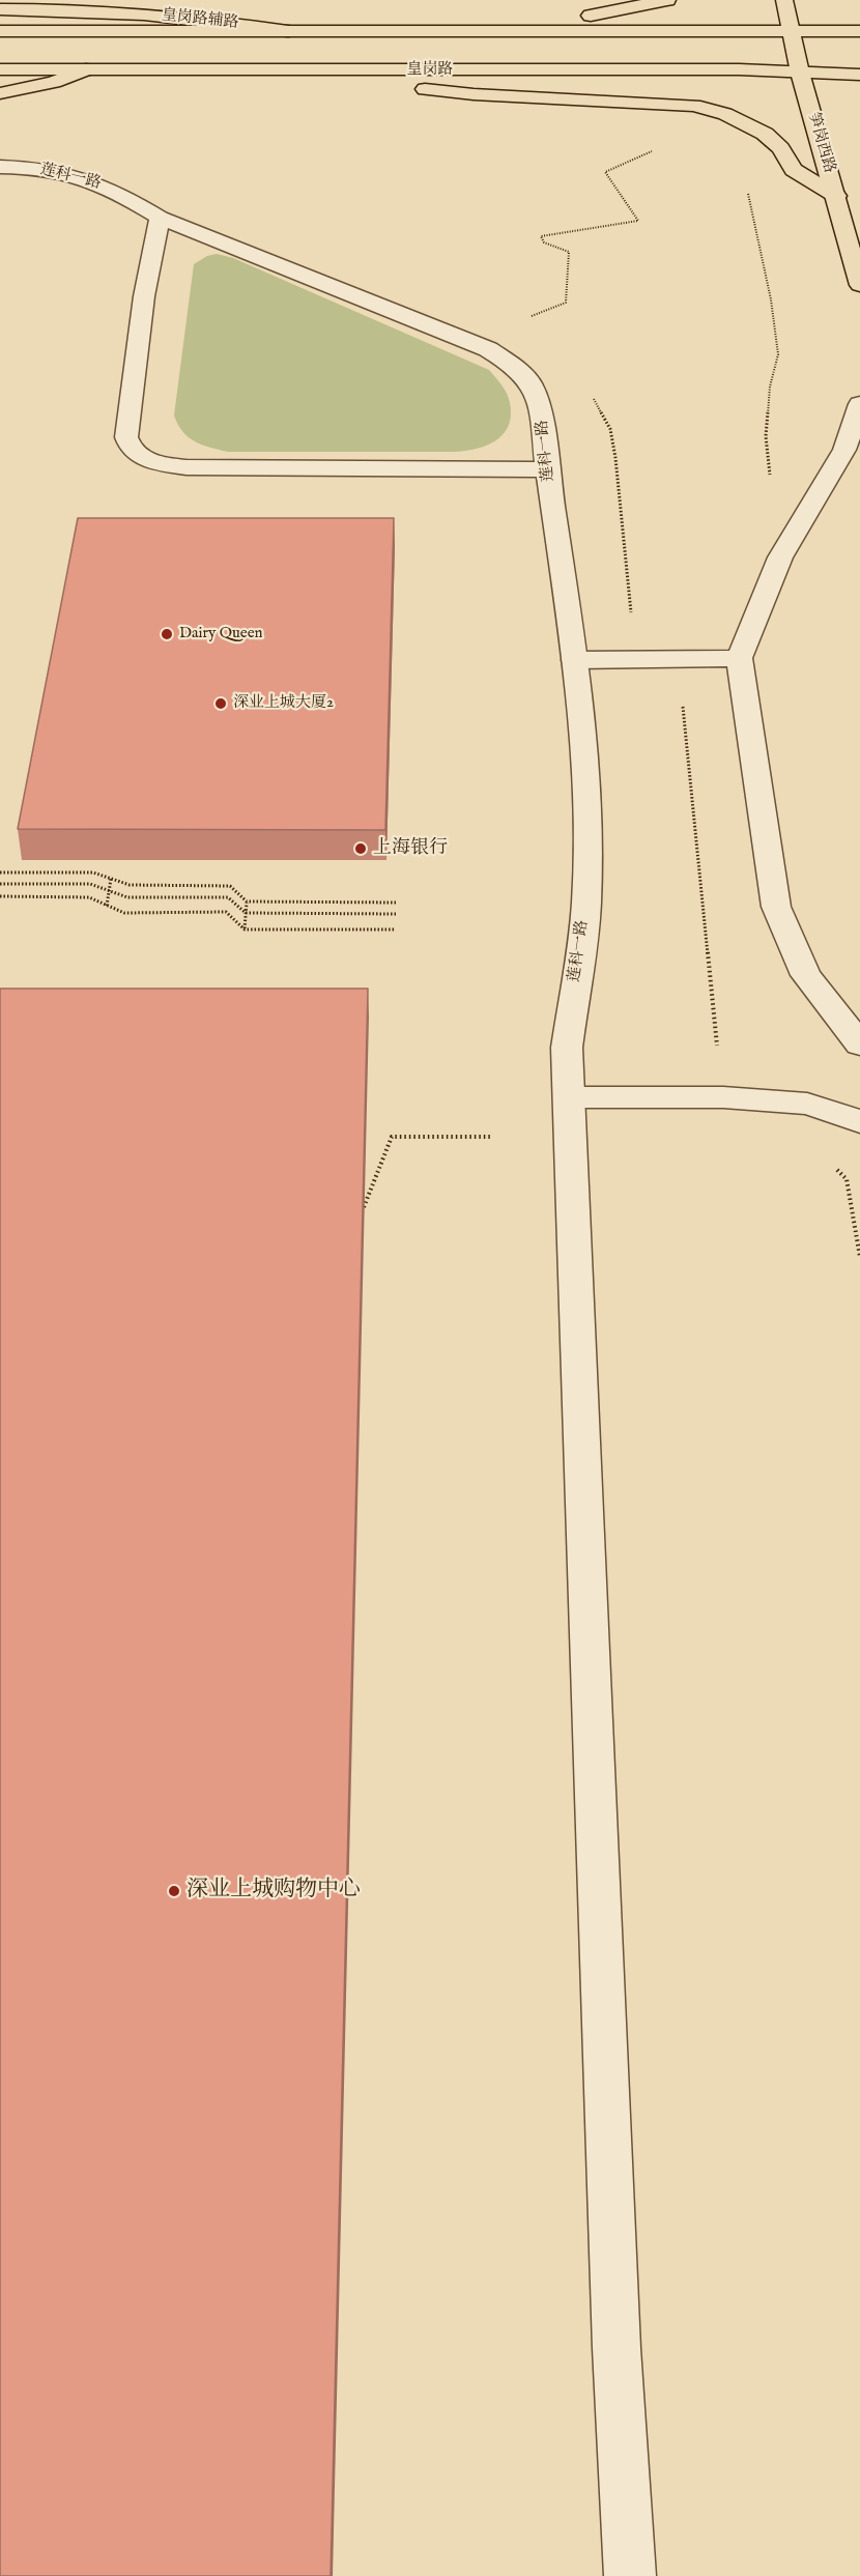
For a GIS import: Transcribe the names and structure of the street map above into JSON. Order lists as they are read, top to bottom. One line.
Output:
{"streets":{"main road":["皇岗路辅路","皇岗路","笋岗西路"],"street":["莲科一路"]},"crossings":[["皇岗路","笋岗西路"]],"places":["Dairy Queen","深业上城大厦2","上海银行","深业上城购物中心"]}
